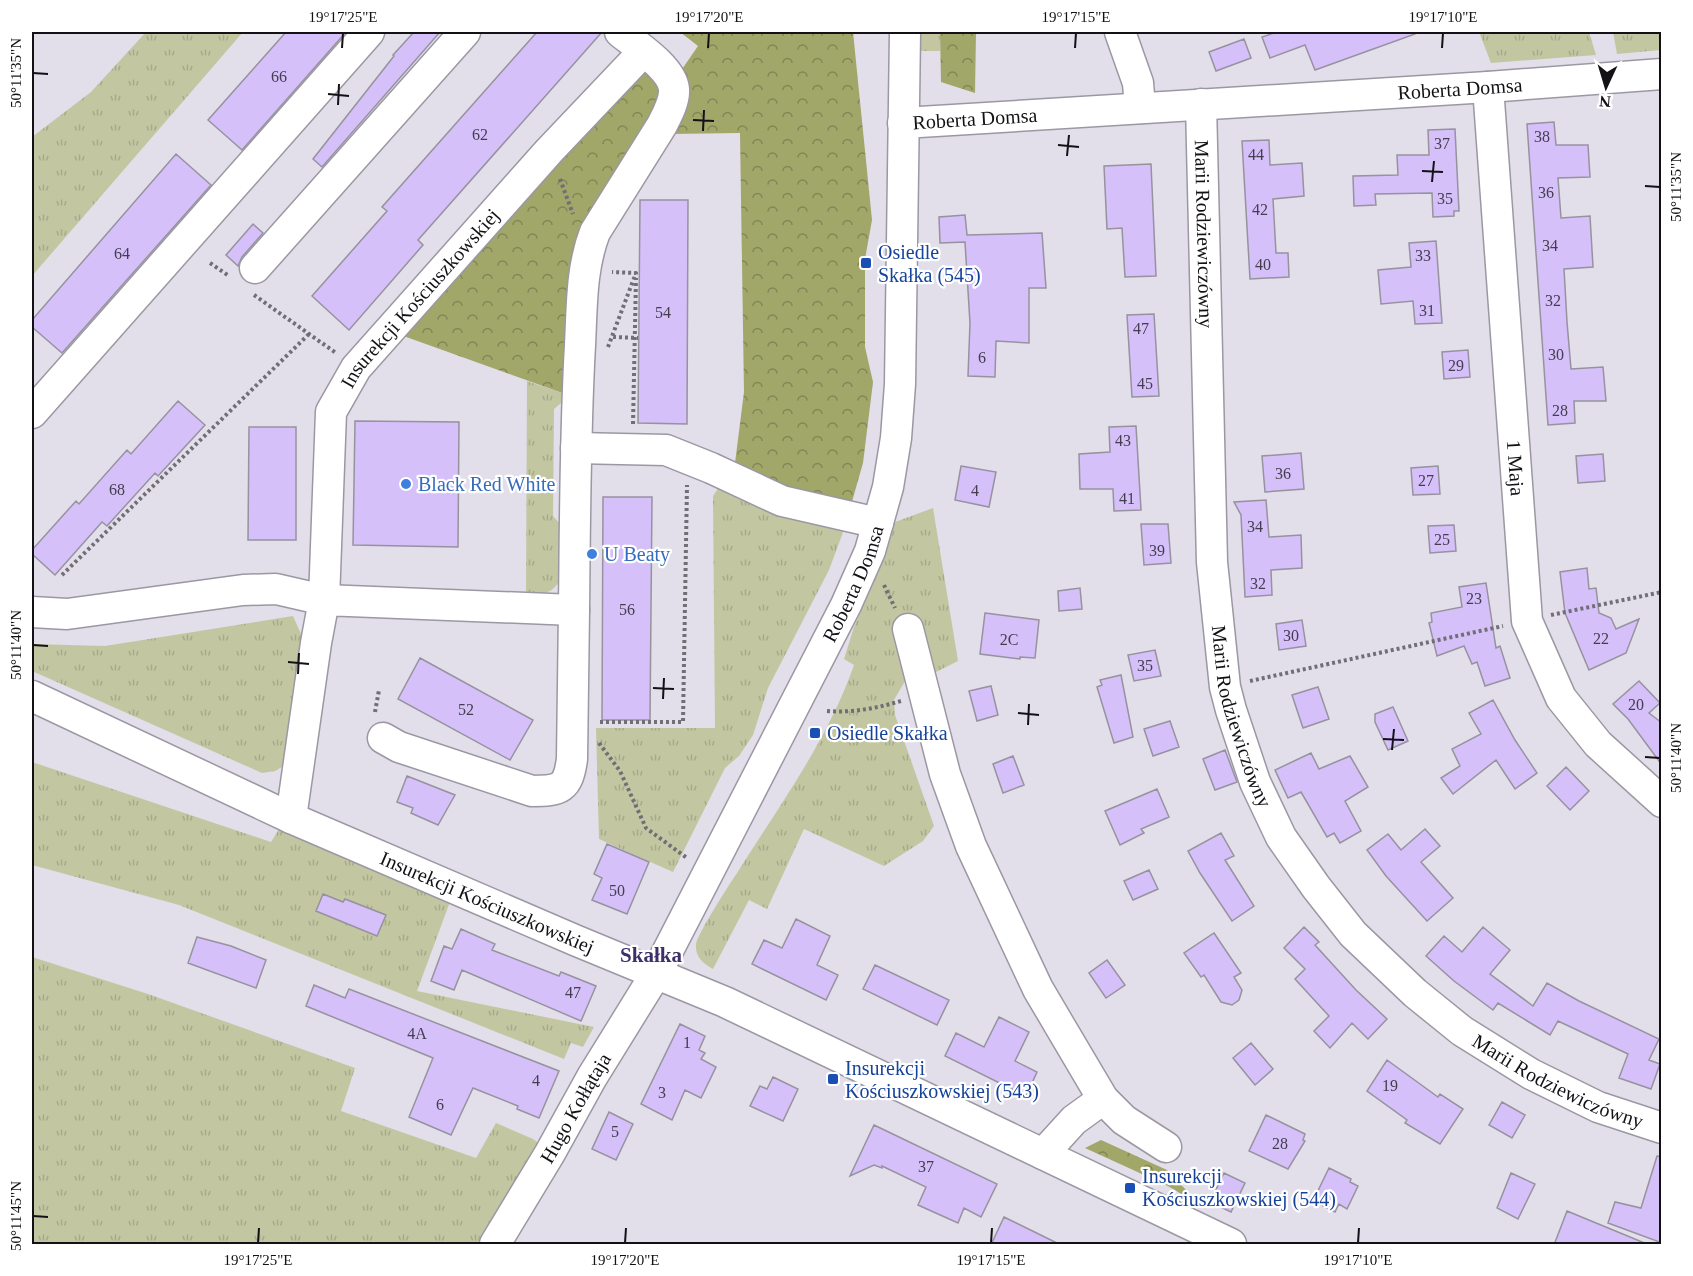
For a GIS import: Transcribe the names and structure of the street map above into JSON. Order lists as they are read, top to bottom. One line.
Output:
{"streets":{"street":["Roberta Domsa","Marii Rodziewiczówny","Insurekcji Kościuszkowskiej","1 Maja","Hugo Kołłątaja"]},"crossings":[["Roberta Domsa","Marii Rodziewiczówny"],["Roberta Domsa","Insurekcji Kościuszkowskiej"],["Roberta Domsa","1 Maja"],["Roberta Domsa","Hugo Kołłątaja"],["Insurekcji Kościuszkowskiej","Hugo Kołłątaja"]],"districts":["Skałka"],"places":{"transit":["Osiedle Skałka (545)","Osiedle Skałka","Insurekcji Kościuszkowskiej (543)","Insurekcji Kościuszkowskiej (544)"],"other":["Black Red White","U Beaty"]},"house_numbers":["66","62","38","37","44","36","35","42","34","64","33","40","32","31","54","47","30","6","29","45","28","43","36","27","68","4","41","34","25","39","32","23","56","30","22","2C","35","20","52","50","47","4A","1","4","19","3","6","5","28","37"],"north":"bottom","coordinates":["19°17'25\"E","19°17'20\"E","19°17'15\"E","19°17'10\"E","50°11'35\"N","50°11'40\"N","50°11'45\"N"]}
